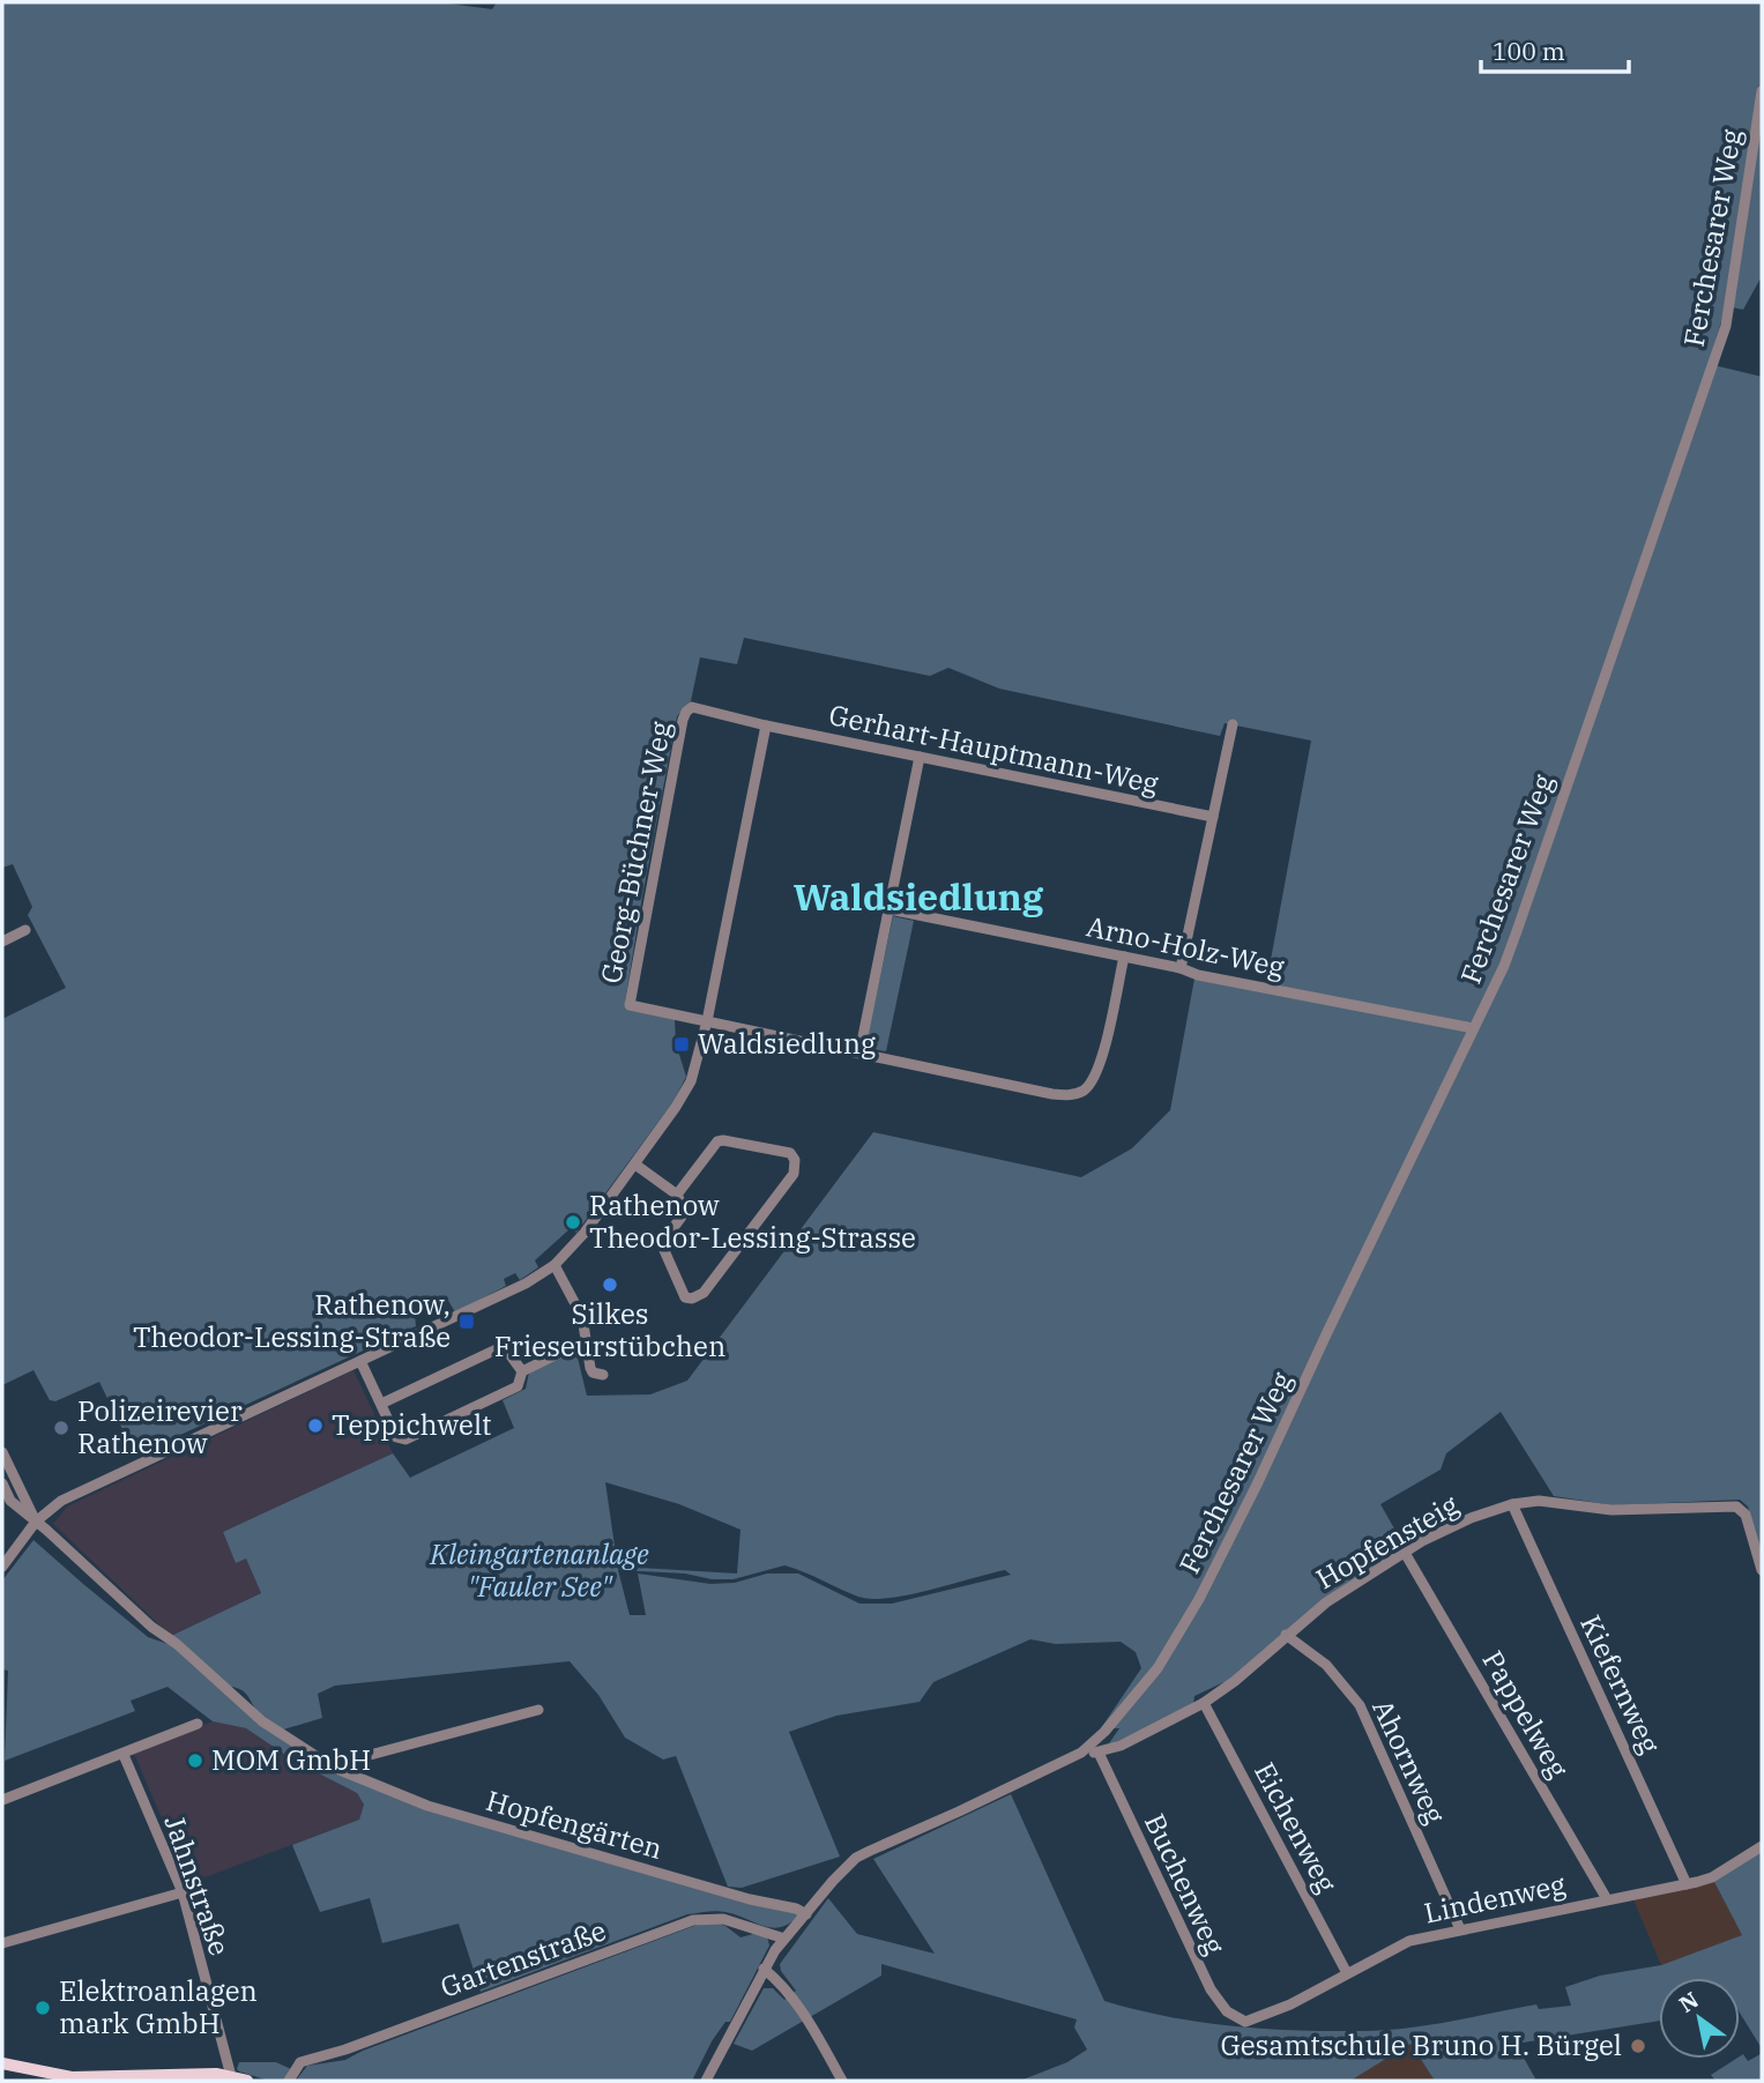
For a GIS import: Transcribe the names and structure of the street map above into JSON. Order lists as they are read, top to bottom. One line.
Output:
{"streets":{"street":["Ferchesarer Weg","Gerhart-Hauptmann-Weg","Georg-Büchner-Weg","Arno-Holz-Weg","Hopfensteig","Kiefernweg","Pappelweg","Ahornweg","Hopfengärten","Eichenweg","Buchenweg","Jahnstraße","Lindenweg","Gartenstraße"]},"crossings":[["Ferchesarer Weg","Arno-Holz-Weg"],["Ferchesarer Weg","Hopfensteig"],["Ferchesarer Weg","Hopfengärten"],["Ferchesarer Weg","Buchenweg"],["Ferchesarer Weg","Gartenstraße"],["Gerhart-Hauptmann-Weg","Georg-Büchner-Weg"],["Hopfensteig","Kiefernweg"],["Hopfensteig","Pappelweg"],["Hopfensteig","Ahornweg"],["Hopfensteig","Eichenweg"],["Hopfensteig","Buchenweg"],["Kiefernweg","Lindenweg"],["Pappelweg","Lindenweg"],["Ahornweg","Lindenweg"],["Eichenweg","Lindenweg"],["Buchenweg","Lindenweg"]],"districts":["Waldsiedlung"],"parks":["Kleingartenanlage \"Fauler See\""],"places":{"transit":["Waldsiedlung","Rathenow, Theodor-Lessing-Straße"],"other":["Rathenow Theodor-Lessing-Strasse","Silkes Frieseurstübchen","Teppichwelt","Polizeirevier Rathenow","MOM GmbH","Elektroanlagen mark GmbH","Gesamtschule Bruno H. Bürgel"]},"scale_bar":"100 m","north":"top left"}
